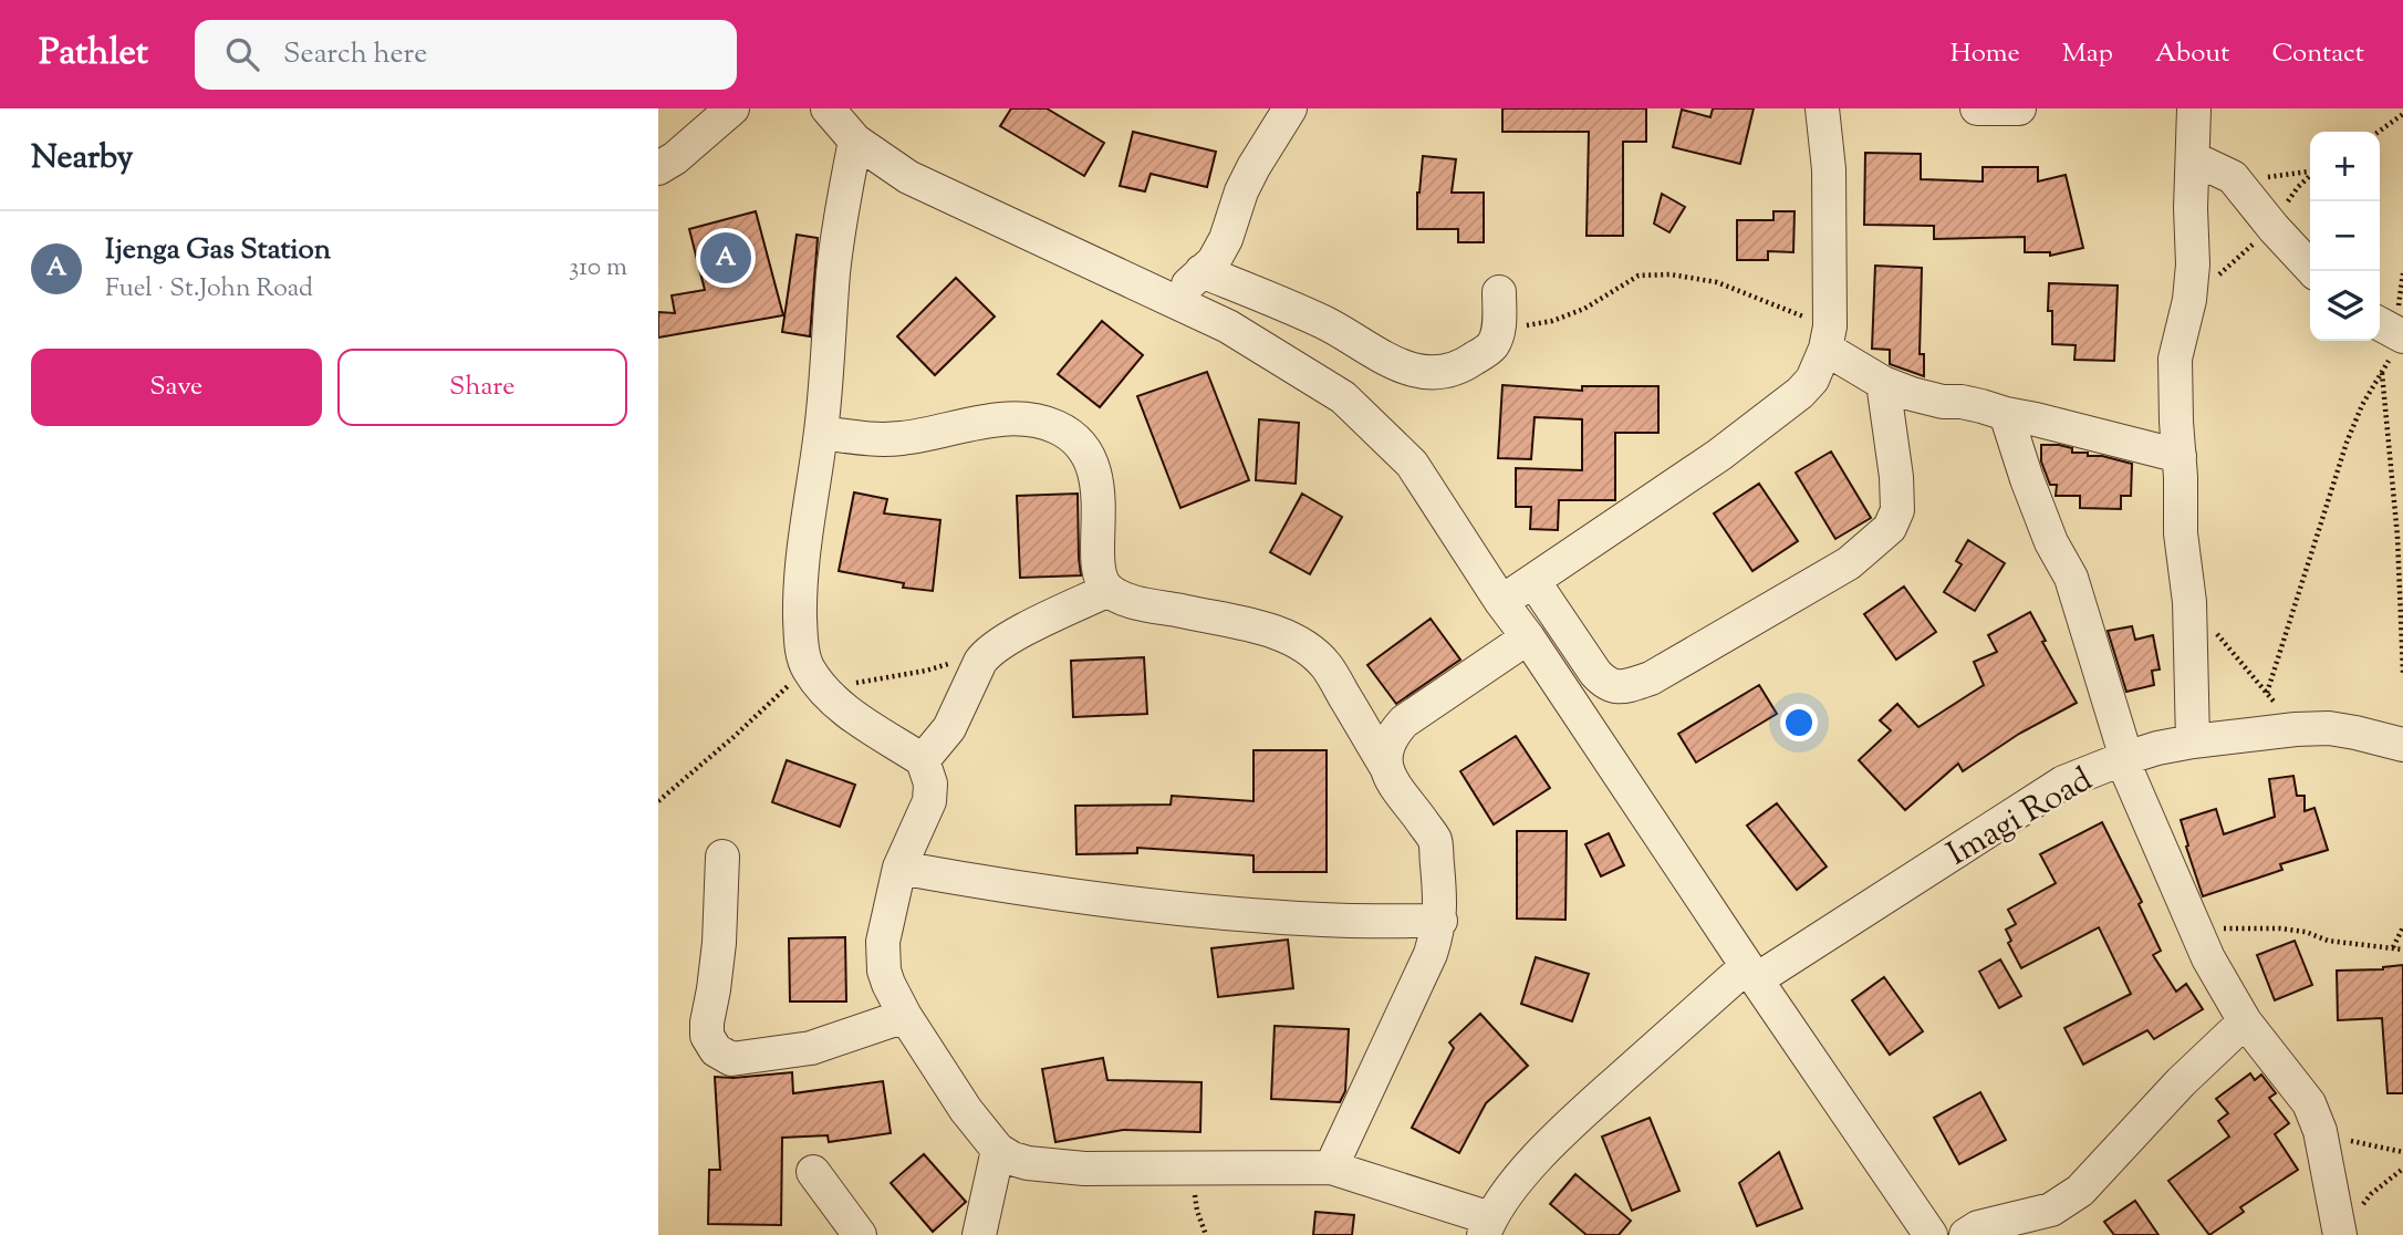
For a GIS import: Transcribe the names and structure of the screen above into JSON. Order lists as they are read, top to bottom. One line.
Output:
{"streets":{"street":["Imagi Road"]},"page":{"header":"Pathlet","search":"Search here","nav":["Home","Map","About","Contact"],"heading":"Nearby","map_buttons":["+","−"],"list":[{"mark":"A","name":"Ijenga Gas Station","note":"Fuel · St.John Road","value":"310 m"}],"pins":"A","buttons":["Save","Share"]}}
